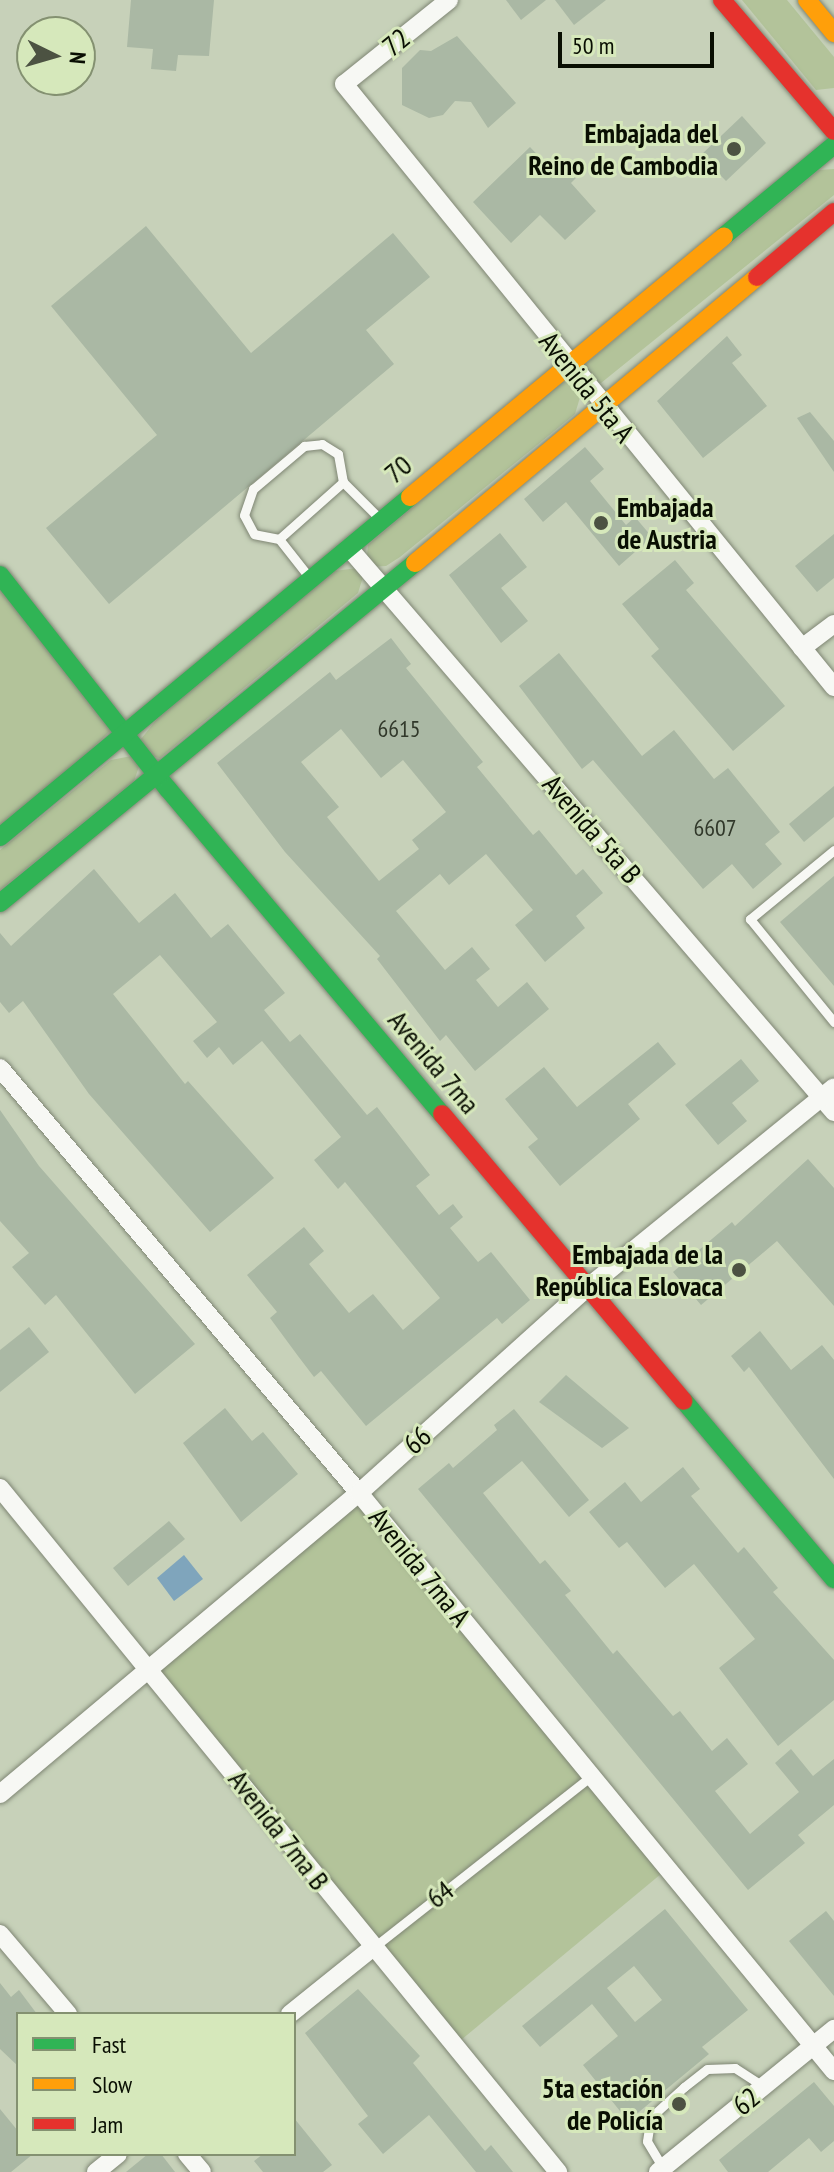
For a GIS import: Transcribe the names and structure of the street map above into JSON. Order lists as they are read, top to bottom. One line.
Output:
{"streets":{"main road":["70","Avenida 7ma"],"street":["72","Avenida 5ta A","Avenida 5ta B","66","Avenida 7ma A","Avenida 7ma B","64","62"]},"crossings":[["72","Avenida 5ta A"],["Avenida 5ta A","70"],["70","Avenida 5ta B"],["70","Avenida 7ma"],["Avenida 5ta B","66"],["Avenida 7ma","66"],["66","Avenida 7ma A"],["66","Avenida 7ma B"],["Avenida 7ma A","64"],["Avenida 7ma A","62"],["Avenida 7ma B","64"]],"places":["Embajada del Reino de Cambodia","Embajada de Austria","Embajada de la República Eslovaca","5ta estación de Policía"],"house_numbers":["6615","6607"],"legend":["Fast","Slow","Jam"],"scale_bar":"50 m","north":"right"}
